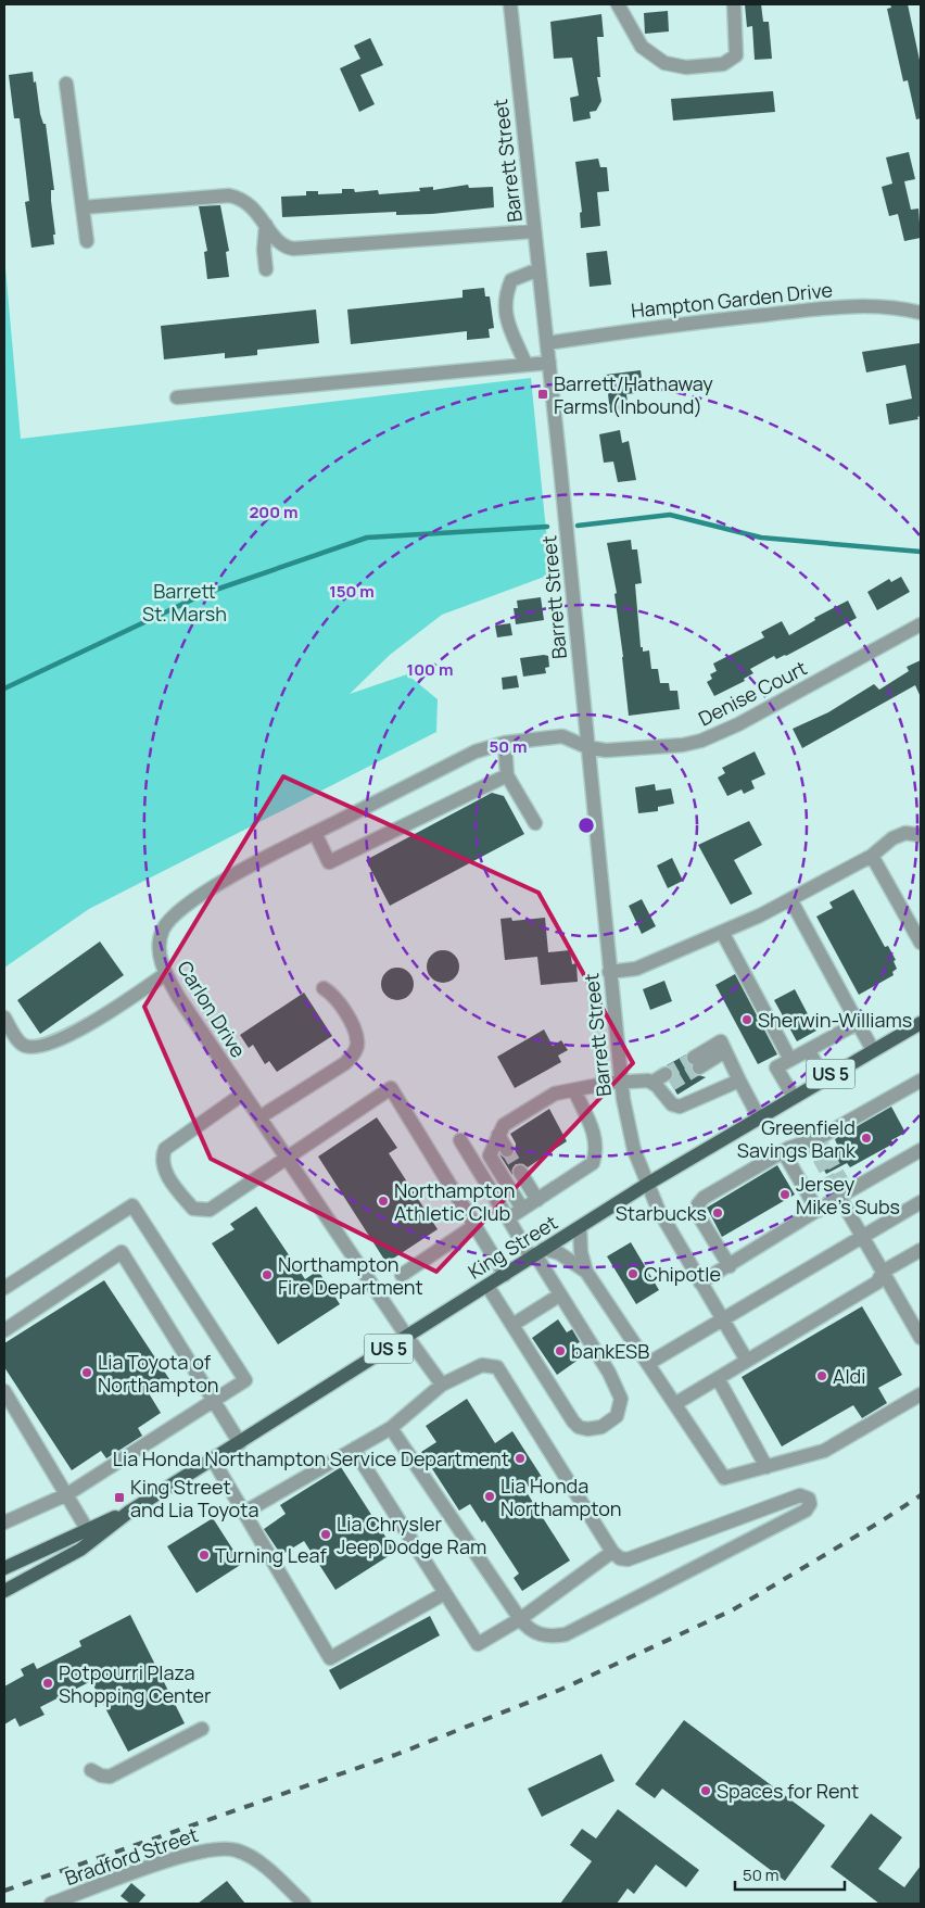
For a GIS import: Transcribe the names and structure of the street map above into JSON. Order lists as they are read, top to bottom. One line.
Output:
{"streets":{"main road":["US 5","King Street"],"street":["Barrett Street","Hampton Garden Drive","Denise Court","Carlon Drive","Bradford Street"]},"crossings":[["Barrett Street","Hampton Garden Drive"],["Barrett Street","Denise Court"],["Barrett Street","Carlon Drive"],["Barrett Street","King Street"],["Denise Court","Carlon Drive"],["Carlon Drive","King Street"]],"parks":["Barrett St. Marsh"],"places":{"transit":["Barrett/Hathaway Farms (Inbound)","King Street and Lia Toyota"],"other":["Sherwin-Williams","Greenfield Savings Bank","Jersey Mike's Subs","Northampton Athletic Club","Starbucks","Chipotle","Northampton Fire Department","bankESB","Lia Toyota of Northampton","Aldi","Lia Honda Northampton Service Department","Lia Honda Northampton","Lia Chrysler Jeep Dodge Ram","Turning Leaf","Potpourri Plaza Shopping Center","Spaces for Rent"]},"scale_bar":"50 m","rings":["200 m","150 m","100 m","50 m"]}
